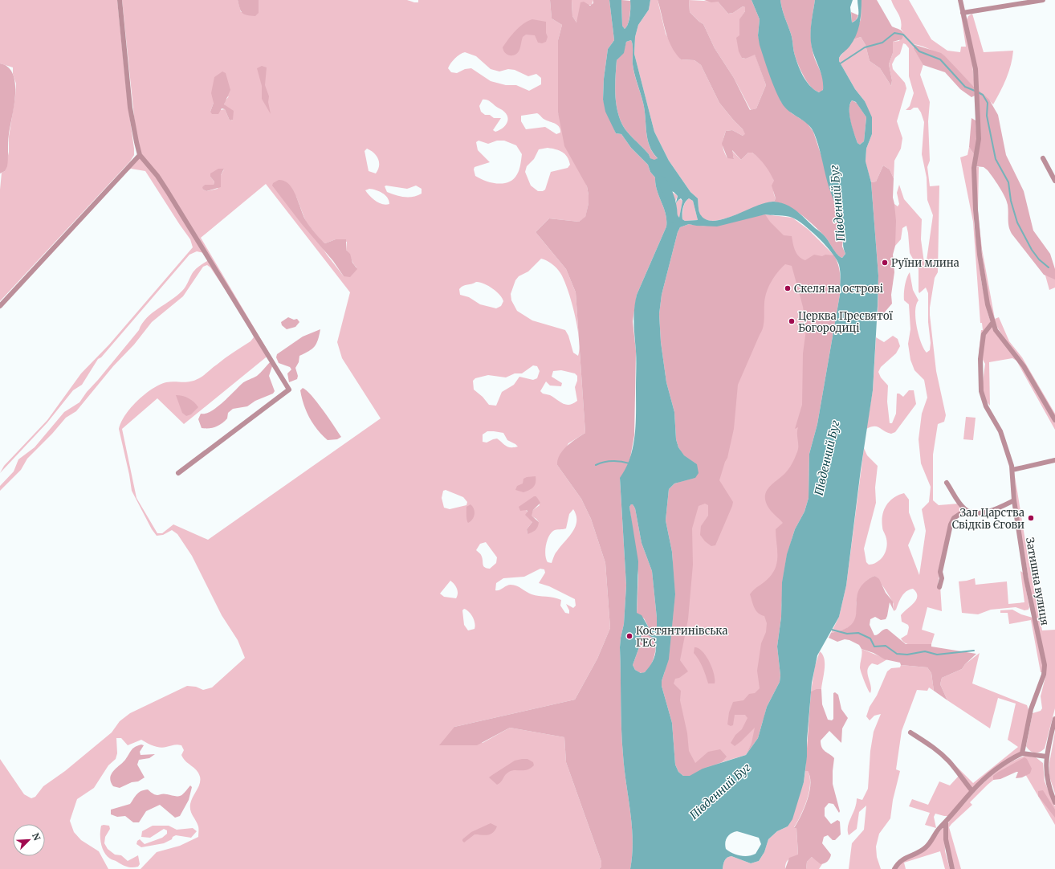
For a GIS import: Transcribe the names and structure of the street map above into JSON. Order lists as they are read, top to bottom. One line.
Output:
{"streets":{"street":["Затишна вулиця"]},"water":["Південний Буг"],"places":["Руїни млина","Скеля на острові","Церква Пресвятої Богородиці","Зал Царства Свідків Єгови","Костянтинівська ГЕС"],"north":"top right"}
